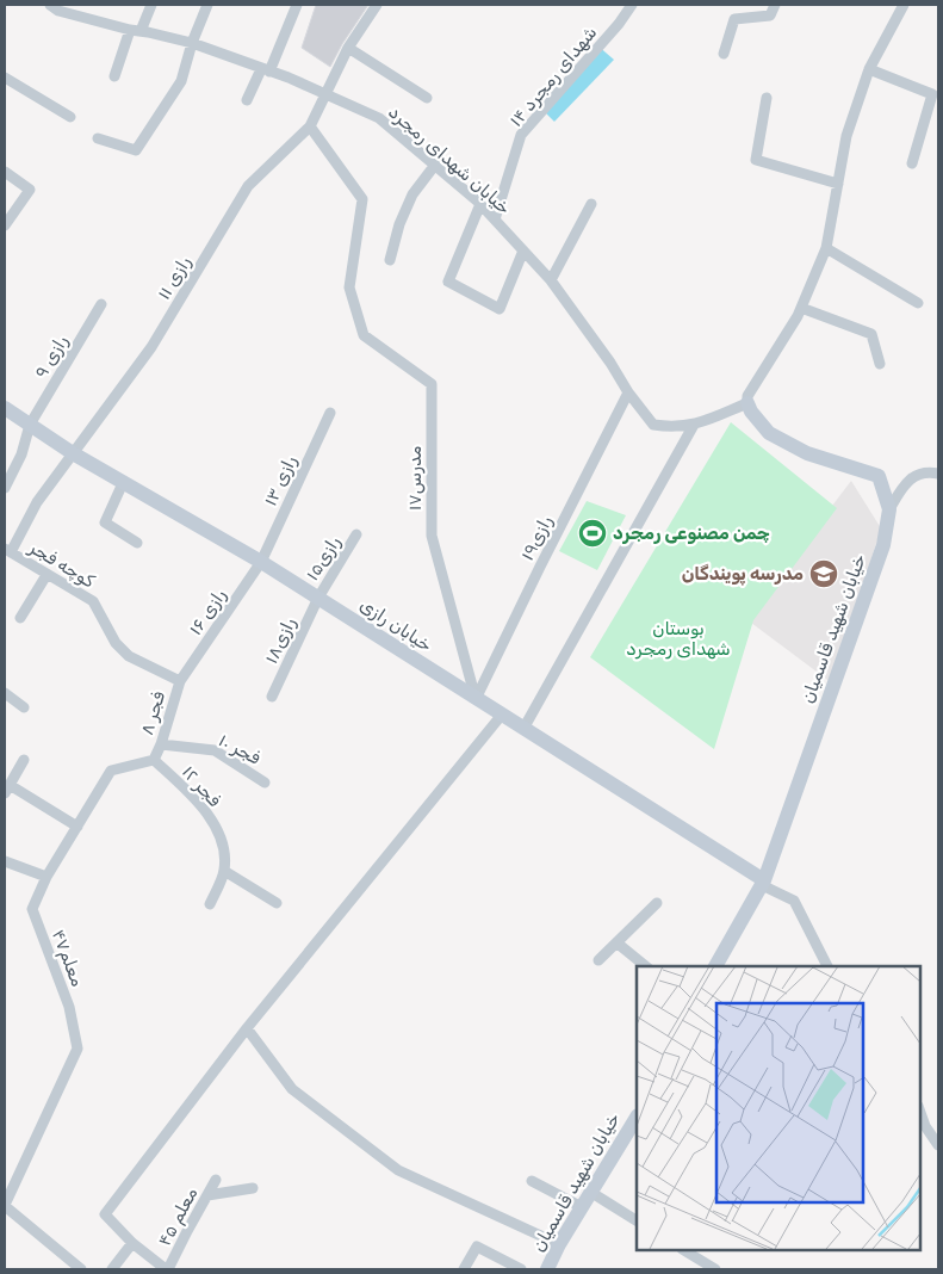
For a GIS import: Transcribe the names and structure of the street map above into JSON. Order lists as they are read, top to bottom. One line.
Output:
{"streets":{"street":["شهدای رمجرد ۱۴","خیابان شهدای رمجرد","رازی ۱۱","رازی ۹","مدرس۱۷","رازی ۱۳","رازی۱۹","رازی۱۵","کوچه فجر","رازی ۱۶","خیابان رازی","خیابان شهید قاسمیان","رازی۱۸","فجر ۸","فجر ۱۰","فجر ۱۲","معلم۴۷","معلم ۴۵"]},"crossings":[["شهدای رمجرد ۱۴","خیابان شهدای رمجرد"],["خیابان شهدای رمجرد","رازی۱۹"],["خیابان شهدای رمجرد","خیابان شهید قاسمیان"],["رازی ۱۱","مدرس۱۷"],["رازی ۱۱","کوچه فجر"],["رازی ۱۱","خیابان رازی"],["رازی ۹","خیابان رازی"],["مدرس۱۷","رازی۱۹"],["مدرس۱۷","خیابان رازی"],["رازی ۱۳","رازی ۱۶"],["رازی ۱۳","خیابان رازی"],["رازی۱۹","خیابان رازی"],["رازی۱۵","خیابان رازی"],["رازی۱۵","رازی۱۸"],["کوچه فجر","فجر ۸"],["رازی ۱۶","خیابان رازی"],["رازی ۱۶","فجر ۸"],["خیابان رازی","خیابان شهید قاسمیان"],["خیابان رازی","رازی۱۸"],["فجر ۸","فجر ۱۰"],["فجر ۸","فجر ۱۲"],["فجر ۸","معلم۴۷"],["فجر ۱۲","معلم۴۷"]],"parks":["بوستان شهدای رمجرد"],"places":{"sports":["چمن مصنوعی رمجرد"],"school or university":["مدرسه پویندگان"]}}
